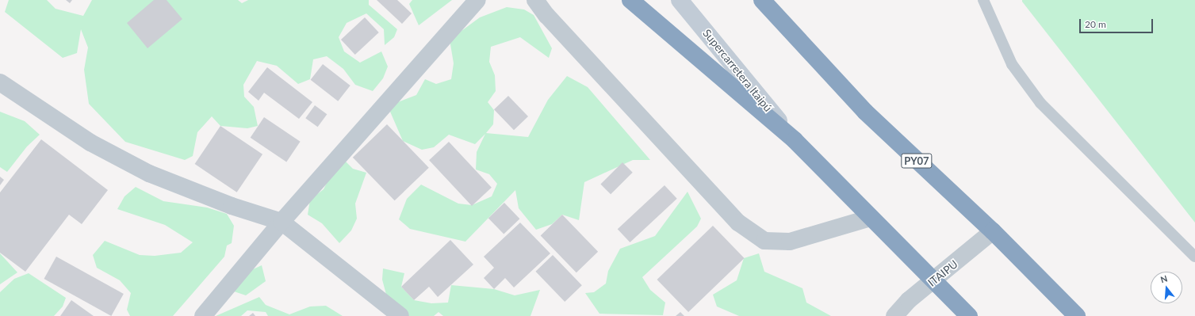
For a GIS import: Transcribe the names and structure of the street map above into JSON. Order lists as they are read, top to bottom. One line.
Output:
{"streets":{"highway":["PY07"],"street":["Supercarretera Itaipú","ITAIPU"]},"crossings":[["PY07","ITAIPU"]],"scale_bar":"20 m","north":"top"}
